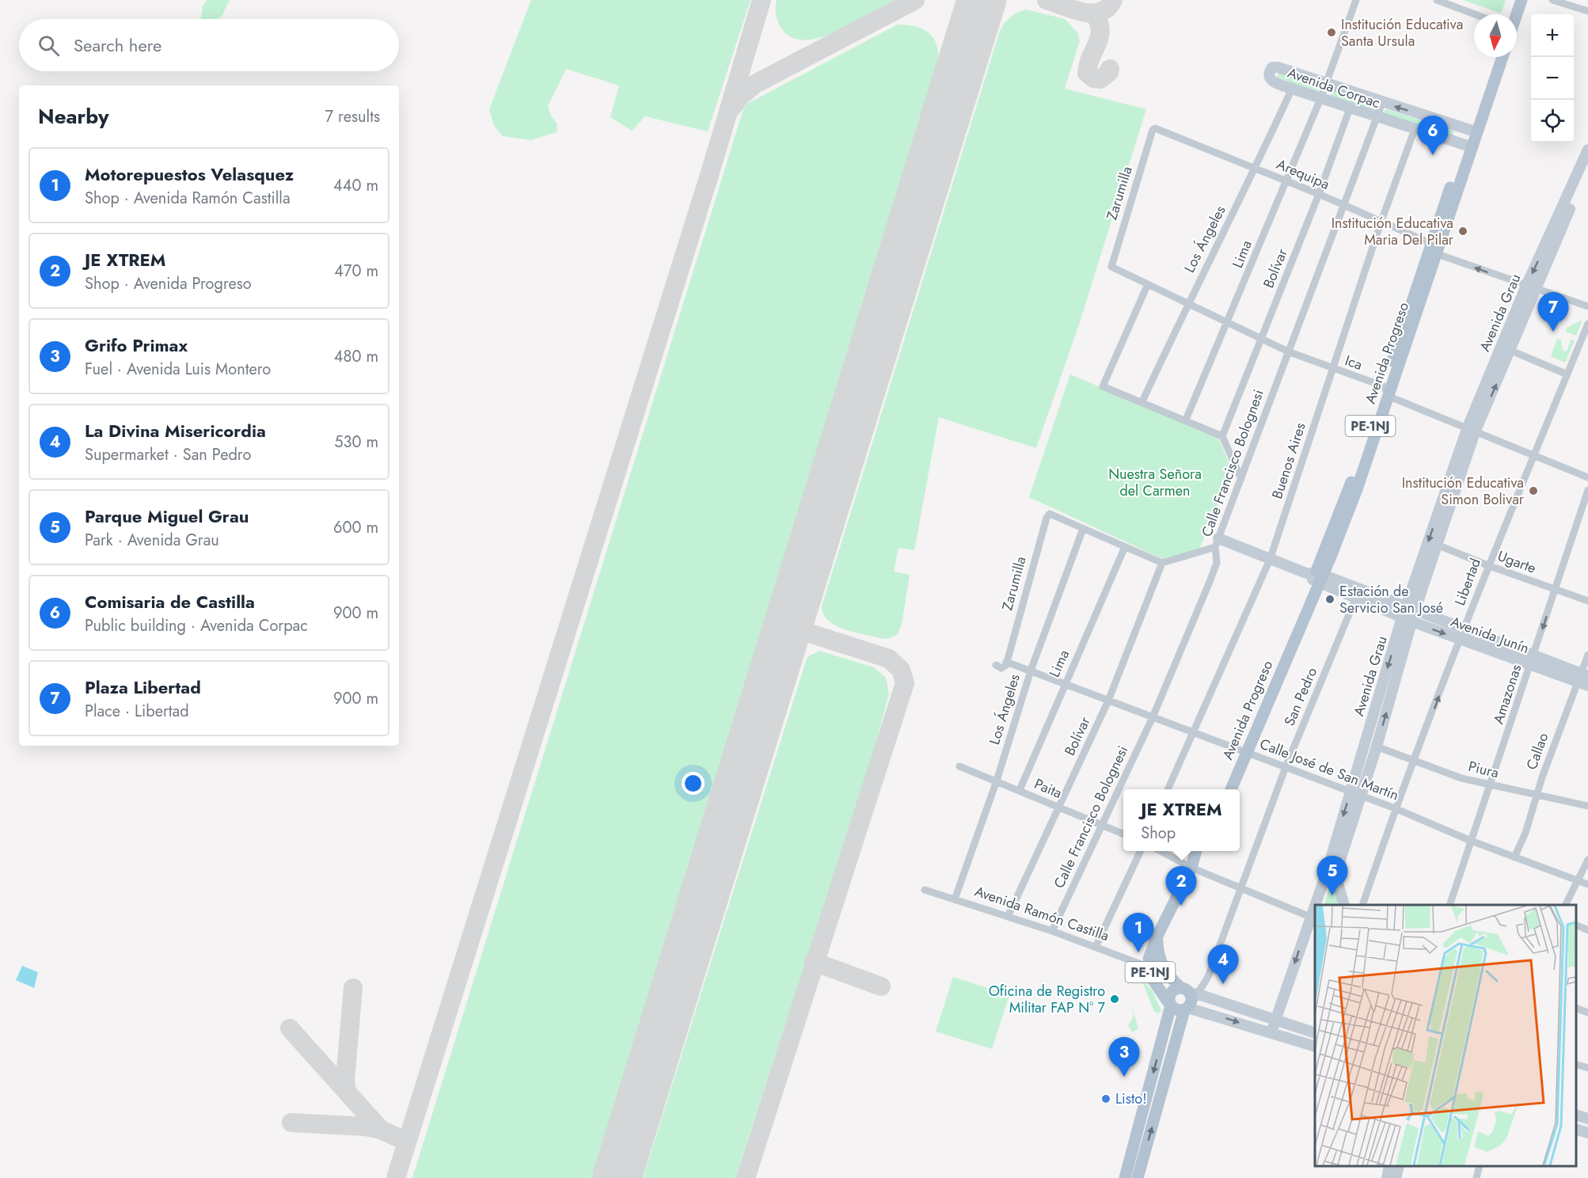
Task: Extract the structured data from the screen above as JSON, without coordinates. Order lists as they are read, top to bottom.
{
  "streets": {
    "main road": ["Avenida Progreso", "PE-1NJ"],
    "street": [
      "Avenida Corpac",
      "Arequipa",
      "Zarumilla",
      "Los Ángeles",
      "Lima",
      "Bolívar",
      "Avenida Grau",
      "Ica",
      "Buenos Aires",
      "Calle Francisco Bolognesi",
      "Ugarte",
      "Libertad",
      "Avenida Junín",
      "Amazonas",
      "San Pedro",
      "Callao",
      "Calle José de San Martín",
      "Piura",
      "Paita",
      "Avenida Ramón Castilla"
    ]
  },
  "crossings": [
    ["Avenida Corpac", "Los Ángeles"],
    ["Avenida Corpac", "Lima"],
    ["Avenida Corpac", "Bolívar"],
    ["Avenida Corpac", "Avenida Progreso"],
    ["Avenida Corpac", "Buenos Aires"],
    ["Avenida Corpac", "Calle Francisco Bolognesi"],
    ["Arequipa", "Zarumilla"],
    ["Arequipa", "Los Ángeles"],
    ["Arequipa", "Lima"],
    ["Arequipa", "Bolívar"],
    ["Arequipa", "Avenida Grau"],
    ["Arequipa", "Avenida Progreso"],
    ["Arequipa", "Buenos Aires"],
    ["Arequipa", "Calle Francisco Bolognesi"],
    ["Zarumilla", "Los Ángeles"],
    ["Zarumilla", "Ica"],
    ["Zarumilla", "Calle José de San Martín"],
    ["Los Ángeles", "Ica"],
    ["Los Ángeles", "Calle José de San Martín"],
    ["Los Ángeles", "Paita"],
    ["Los Ángeles", "Avenida Ramón Castilla"],
    ["Lima", "Ica"],
    ["Lima", "Calle José de San Martín"],
    ["Lima", "Paita"],
    ["Bolívar", "Ica"],
    ["Bolívar", "Calle José de San Martín"],
    ["Bolívar", "Paita"],
    ["Bolívar", "Avenida Ramón Castilla"],
    ["Avenida Grau", "Ica"],
    ["Avenida Grau", "Ugarte"],
    ["Avenida Grau", "Avenida Junín"],
    ["Avenida Grau", "Calle José de San Martín"],
    ["Avenida Grau", "Piura"],
    ["Avenida Progreso", "Ica"],
    ["Avenida Progreso", "Avenida Junín"],
    ["Avenida Progreso", "Calle José de San Martín"],
    ["Ica", "Buenos Aires"],
    ["Ica", "Calle Francisco Bolognesi"],
    ["Ica", "Libertad"],
    ["PE-1NJ", "San Pedro"],
    ["PE-1NJ", "Avenida Ramón Castilla"],
    ["Buenos Aires", "Avenida Junín"],
    ["Buenos Aires", "Calle José de San Martín"],
    ["Calle Francisco Bolognesi", "Avenida Junín"],
    ["Calle Francisco Bolognesi", "Calle José de San Martín"],
    ["Calle Francisco Bolognesi", "Paita"],
    ["Calle Francisco Bolognesi", "Avenida Ramón Castilla"],
    ["Ugarte", "Libertad"],
    ["Ugarte", "Amazonas"],
    ["Libertad", "Avenida Junín"],
    ["Libertad", "Calle José de San Martín"],
    ["Libertad", "Piura"],
    ["Avenida Junín", "Amazonas"],
    ["Avenida Junín", "San Pedro"],
    ["Avenida Junín", "Callao"],
    ["Amazonas", "Calle José de San Martín"],
    ["Amazonas", "Piura"],
    ["San Pedro", "Calle José de San Martín"],
    ["Callao", "Calle José de San Martín"],
    ["Callao", "Piura"]
  ],
  "parks": ["Nuestra Señora del Carmen"],
  "places": [
    "Institución Educativa Santa Ursula",
    "Institución Educativa Maria Del Pilar",
    "Institución Educativa Simon Bolivar",
    "Estación de Servicio San José",
    "Oficina de Registro Militar FAP N° 7",
    "Listo!"
  ],
  "north": "bottom",
  "page": {
    "map_buttons": ["+", "−"],
    "search": "Search here",
    "heading": ["Nearby", "7 results"],
    "pins": [
      "6",
      "7",
      "5",
      "2",
      "1",
      "4",
      "3"
    ],
    "list": [
      {
        "mark": "1",
        "name": "Motorepuestos Velasquez",
        "note": "Shop · Avenida Ramón Castilla",
        "value": "440 m"
      },
      {
        "mark": "2",
        "name": "JE XTREM",
        "note": "Shop · Avenida Progreso",
        "value": "470 m"
      },
      {
        "mark": "3",
        "name": "Grifo Primax",
        "note": "Fuel · Avenida Luis Montero",
        "value": "480 m"
      },
      {
        "mark": "4",
        "name": "La Divina Misericordia",
        "note": "Supermarket · San Pedro",
        "value": "530 m"
      },
      {
        "mark": "5",
        "name": "Parque Miguel Grau",
        "note": "Park · Avenida Grau",
        "value": "600 m"
      },
      {
        "mark": "6",
        "name": "Comisaria de Castilla",
        "note": "Public building · Avenida Corpac",
        "value": "900 m"
      },
      {
        "mark": "7",
        "name": "Plaza Libertad",
        "note": "Place · Libertad",
        "value": "900 m"
      }
    ],
    "popup": ["JE XTREM", "Shop"]
  }
}
